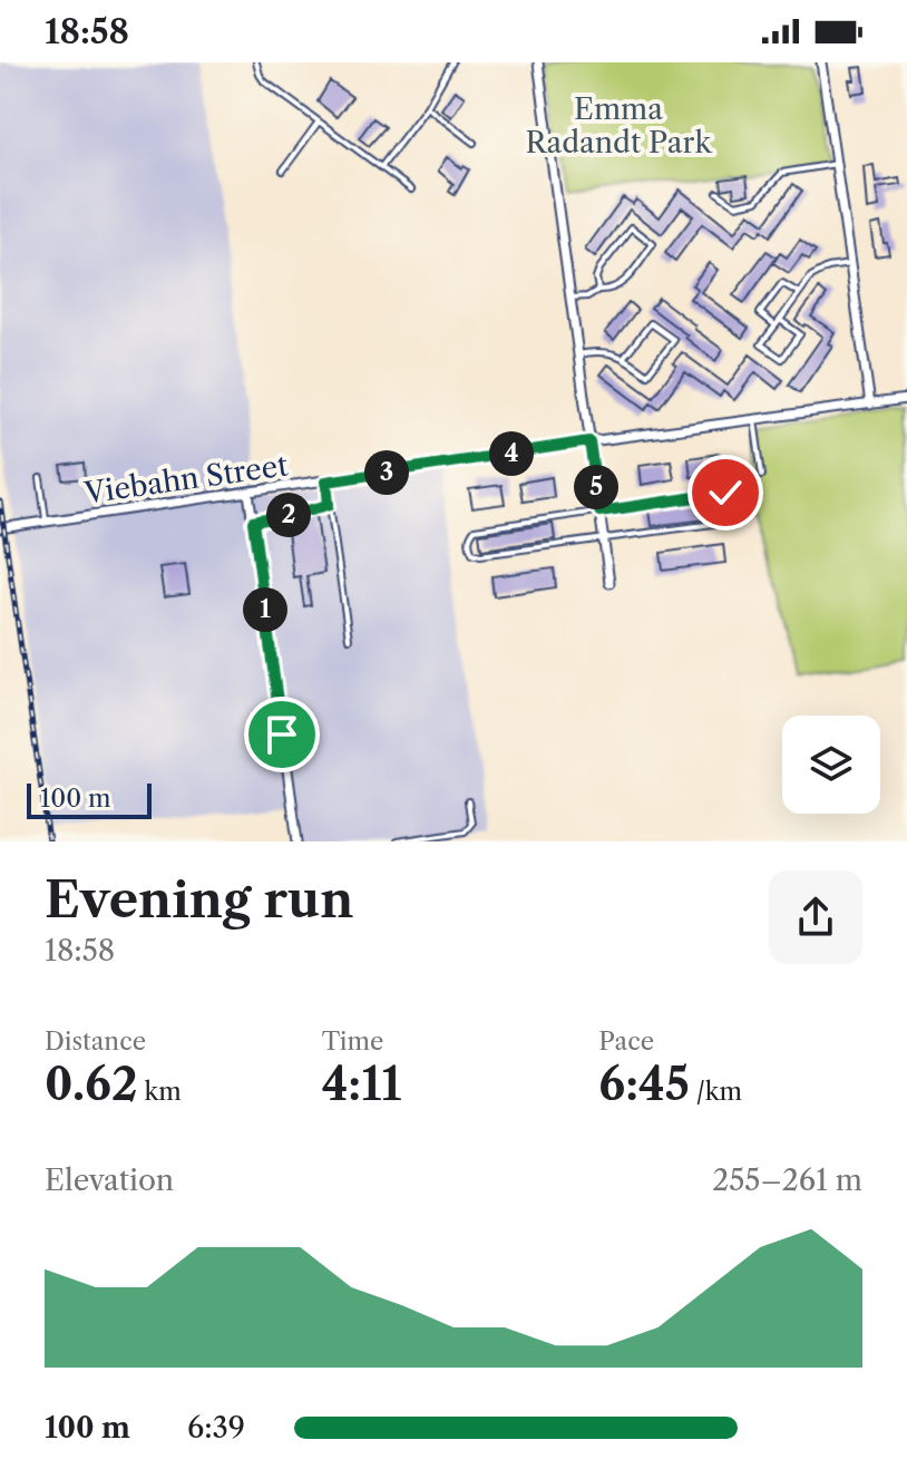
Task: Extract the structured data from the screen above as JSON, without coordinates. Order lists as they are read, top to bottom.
{
  "streets": {
    "street": ["Viebahn Street"]
  },
  "parks": ["Emma Radandt Park"],
  "scale_bar": "100 m",
  "page": {
    "status": "18:58",
    "pins": [
      "4",
      "3",
      "5",
      "2",
      "1"
    ],
    "scale": "100 m",
    "heading": ["Evening run", "18:58"],
    "stats": [
      ["Distance", "0.62 km"],
      ["Time", "4:11"],
      ["Pace", "6:45 /km"]
    ],
    "chart": ["Elevation", "255–261 m"],
    "list": [
      {
        "name": "100 m",
        "note": "6:39"
      }
    ]
  }
}
